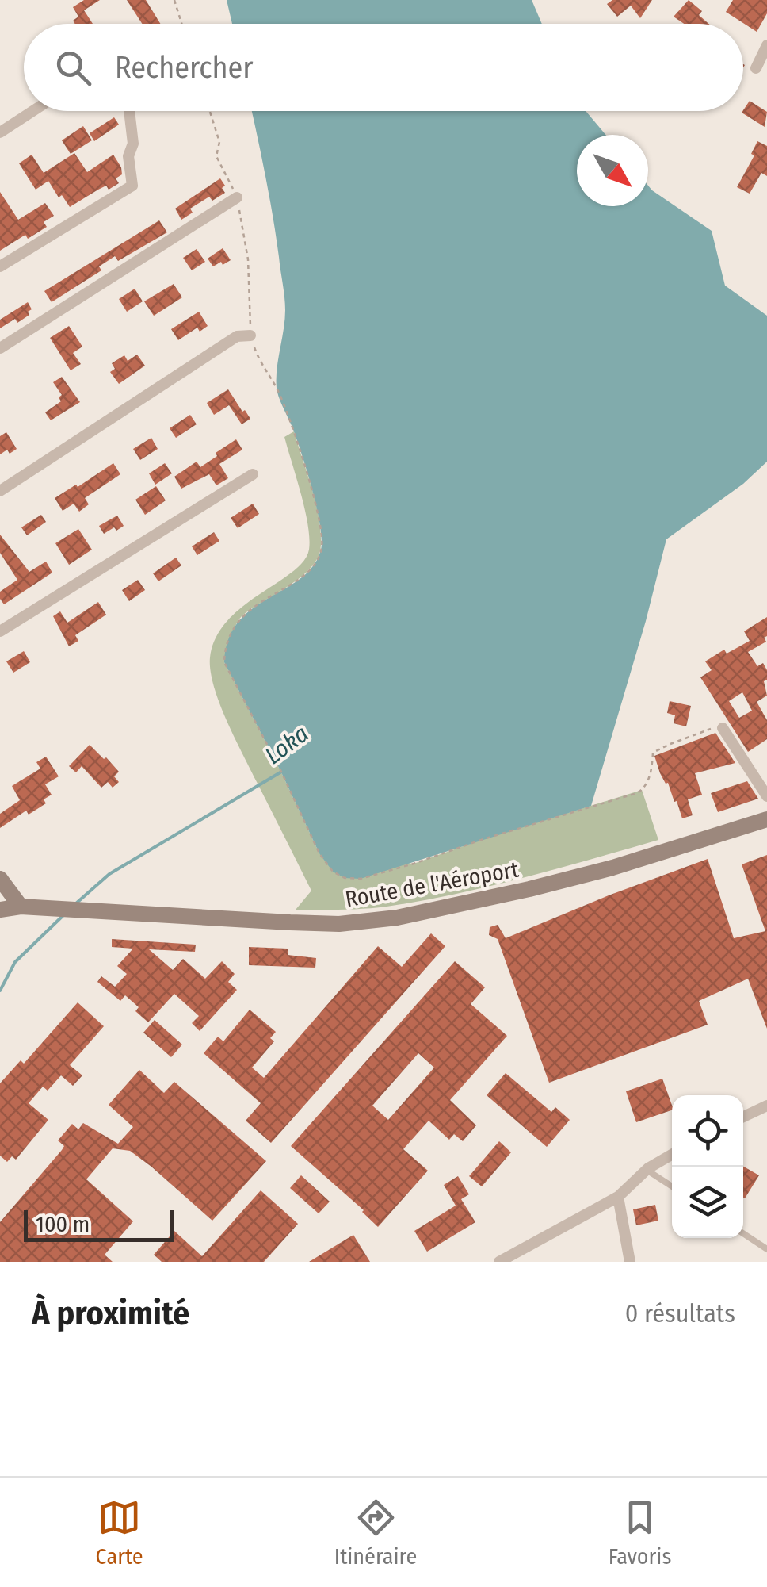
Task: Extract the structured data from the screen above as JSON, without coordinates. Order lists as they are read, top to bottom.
{
  "streets": {
    "main road": ["Route de l'Aéroport"]
  },
  "water": ["Loka"],
  "scale_bar": "100 m",
  "north": "bottom right",
  "page": {
    "search": "Rechercher",
    "scale": "100 m",
    "heading": ["À proximité", "0 résultats"],
    "nav": ["Carte", "Itinéraire", "Favoris"]
  }
}
